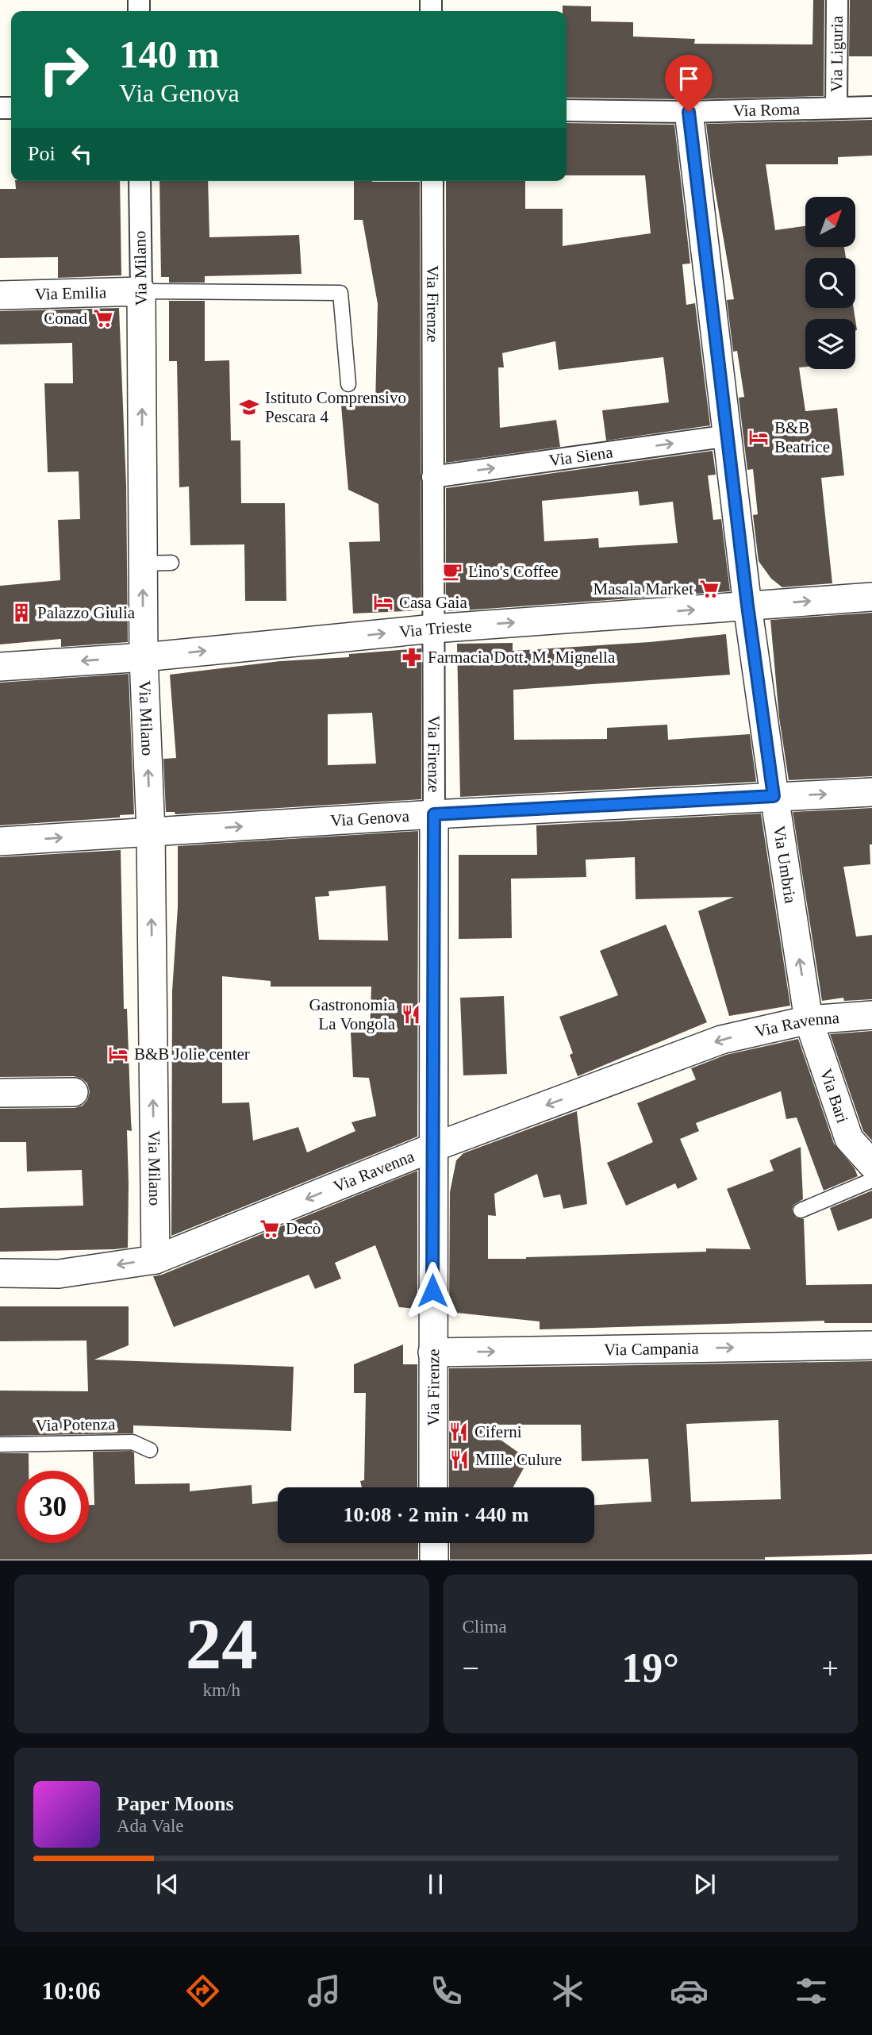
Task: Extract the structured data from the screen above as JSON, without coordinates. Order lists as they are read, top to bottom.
{
  "streets": {
    "street": [
      "Via Liguria",
      "Via Roma",
      "Via Milano",
      "Via Emilia",
      "Via Firenze",
      "Via Siena",
      "Via Trieste",
      "Via Genova",
      "Via Umbria",
      "Via Ravenna",
      "Via Bari",
      "Via Campania"
    ],
    "lane": ["Via Potenza"]
  },
  "crossings": [
    ["Via Liguria", "Via Roma"],
    ["Via Roma", "Via Umbria"],
    ["Via Milano", "Via Emilia"],
    ["Via Milano", "Via Trieste"],
    ["Via Milano", "Via Genova"],
    ["Via Milano", "Via Ravenna"],
    ["Via Firenze", "Via Siena"],
    ["Via Firenze", "Via Trieste"],
    ["Via Firenze", "Via Genova"],
    ["Via Firenze", "Via Ravenna"],
    ["Via Firenze", "Via Campania"],
    ["Via Siena", "Via Umbria"],
    ["Via Trieste", "Via Umbria"],
    ["Via Genova", "Via Umbria"],
    ["Via Umbria", "Via Ravenna"],
    ["Via Umbria", "Via Bari"],
    ["Via Ravenna", "Via Bari"]
  ],
  "one_way": [
    "Via Milano",
    "Via Siena",
    "Via Genova",
    "Via Ravenna",
    "Via Campania"
  ],
  "places": {
    "supermarket": ["Conad", "Masala Market", "Decò"],
    "school or university": ["Istituto Comprensivo Pescara 4"],
    "hotel": ["B&B Beatrice", "Casa Gaia", "B&B Jolie center"],
    "cafe": ["Lino's Coffee"],
    "building": ["Palazzo Giulia"],
    "pharmacy": ["Farmacia Dott. M. Mignella"],
    "restaurant": ["Gastronomia La Vongola", "Ciferni", "MIlle Culure"]
  },
  "north": "top right",
  "page": {
    "turn": ["140 m", "Via Genova"],
    "then": "Poi",
    "limit": "30",
    "trip": "10:08 · 2 min · 440 m",
    "tile": [
      ["24", "km/h"],
      "Clima"
    ],
    "heat": ["−", "19°", "+"],
    "song": ["Paper Moons", "Ada Vale"],
    "tabs": "10:06"
  }
}
